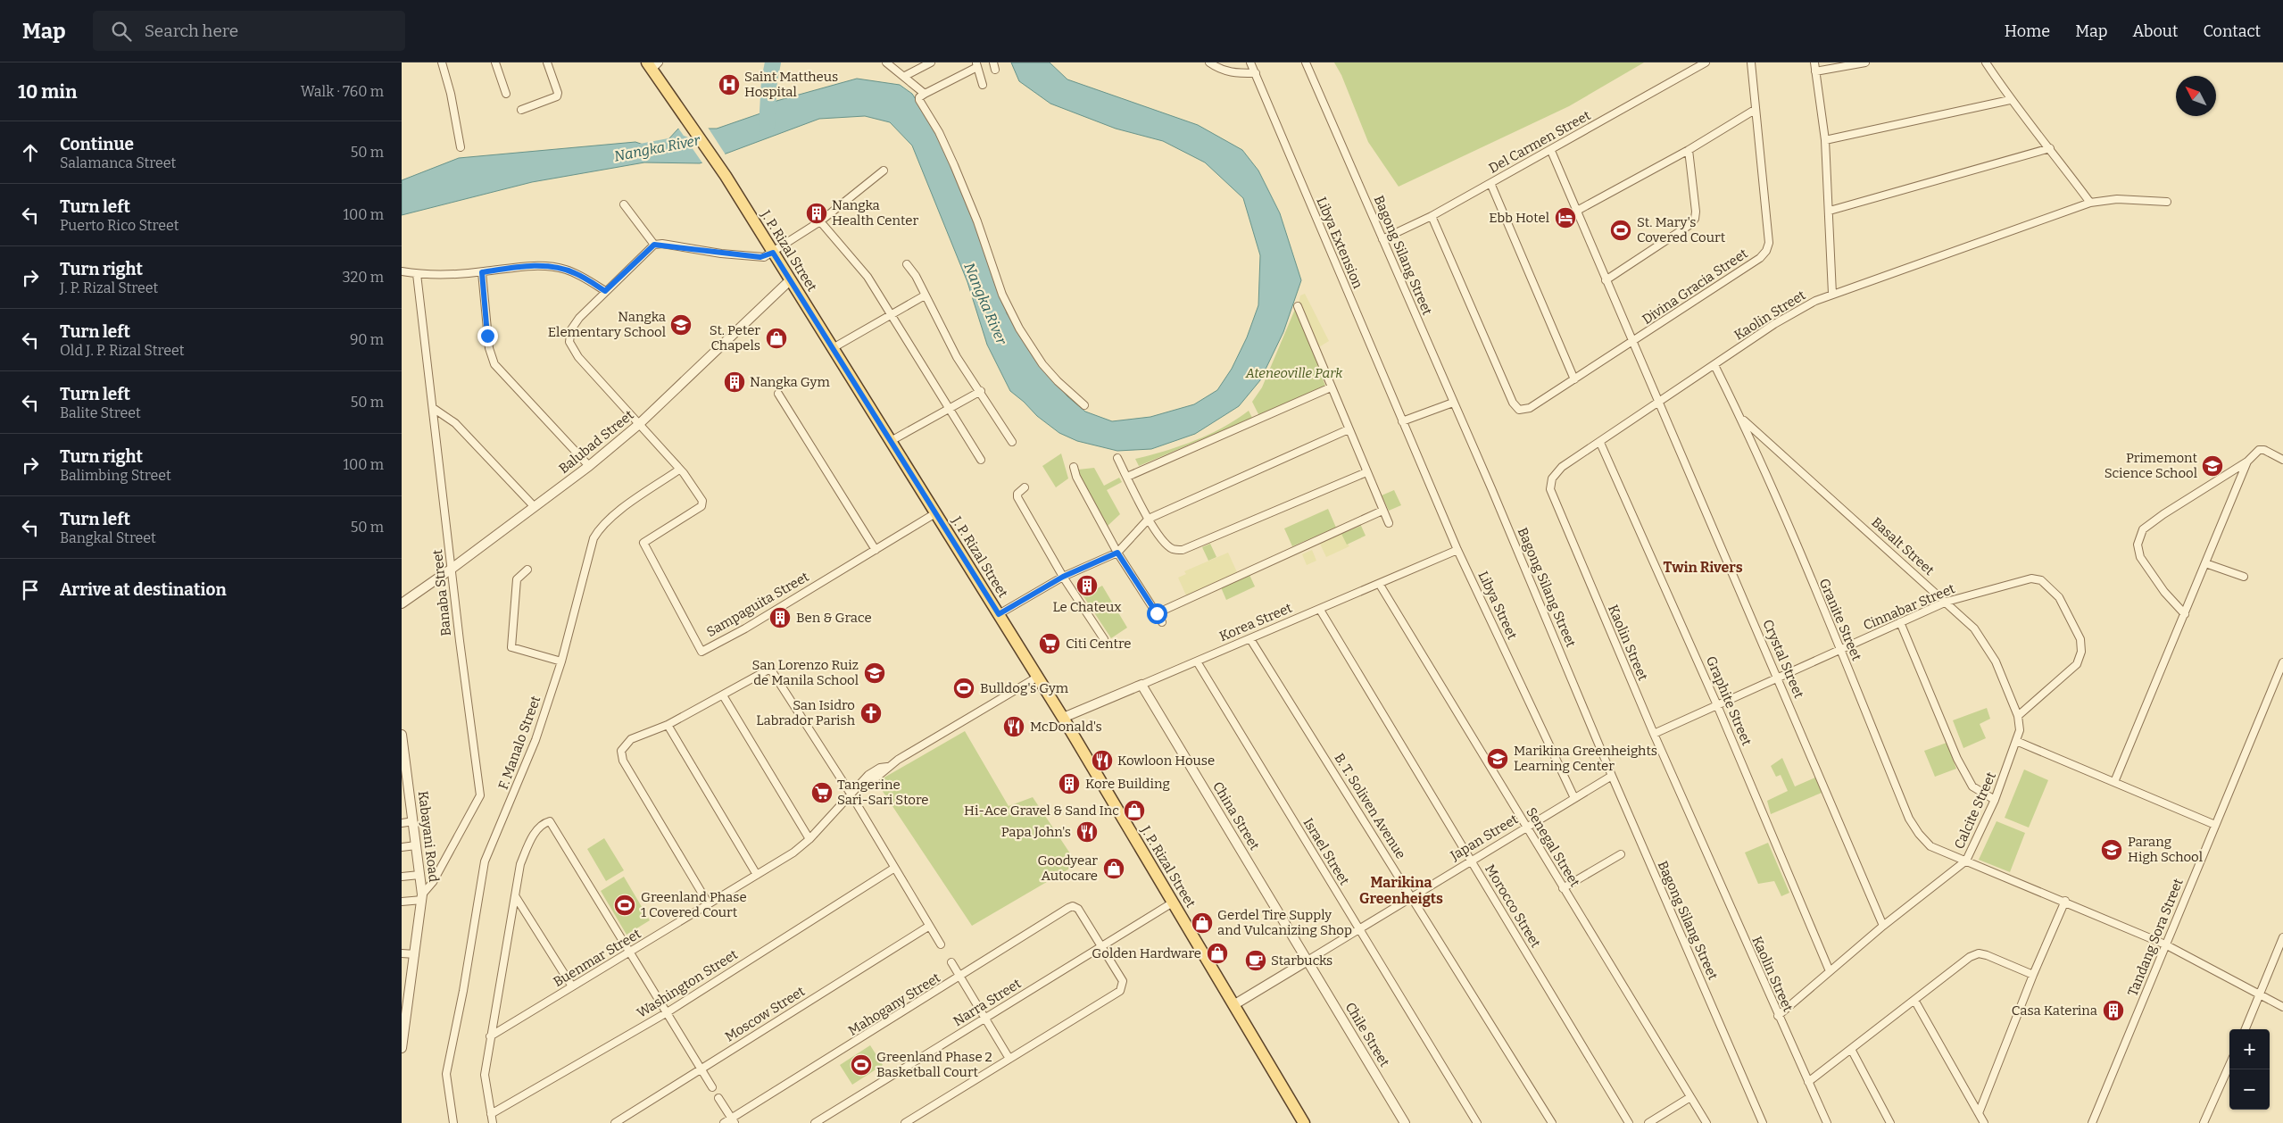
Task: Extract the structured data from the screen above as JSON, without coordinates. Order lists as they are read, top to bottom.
{
  "streets": {
    "main road": ["J. P. Rizal Street"],
    "street": [
      "Del Carmen Street",
      "Libya Extension",
      "Bagong Silang Street",
      "Divina Gracia Street",
      "Kaolin Street",
      "Balubad Street",
      "Basalt Street",
      "Banaba Street",
      "Sampaguita Street",
      "Libya Street",
      "Cinnabar Street",
      "Granite Street",
      "Korea Street",
      "Crystal Street",
      "Graphite Street",
      "F. Manalo Street",
      "B. T. Soliven Avenue",
      "Calcite Street",
      "China Street",
      "Kabayani Road",
      "Japan Street",
      "Senegal Street",
      "Israel Street",
      "Morocco Street",
      "Tandang Sora Street",
      "Buenmar Street",
      "Washington Street",
      "Narra Street",
      "Mahogany Street",
      "Moscow Street",
      "Chile Street"
    ]
  },
  "crossings": [
    ["Del Carmen Street", "Bagong Silang Street"],
    ["Del Carmen Street", "Divina Gracia Street"],
    ["Del Carmen Street", "Crystal Street"],
    ["Libya Extension", "Libya Street"],
    ["J. P. Rizal Street", "Balubad Street"],
    ["J. P. Rizal Street", "Korea Street"],
    ["J. P. Rizal Street", "Japan Street"],
    ["J. P. Rizal Street", "Buenmar Street"],
    ["J. P. Rizal Street", "Narra Street"],
    ["Bagong Silang Street", "Japan Street"],
    ["Divina Gracia Street", "Crystal Street"],
    ["Kaolin Street", "Cinnabar Street"],
    ["Kaolin Street", "Granite Street"],
    ["Kaolin Street", "Crystal Street"],
    ["Kaolin Street", "Graphite Street"],
    ["Kaolin Street", "Calcite Street"],
    ["Balubad Street", "Banaba Street"],
    ["Basalt Street", "Cinnabar Street"],
    ["Basalt Street", "Granite Street"],
    ["Basalt Street", "Calcite Street"],
    ["Banaba Street", "Kabayani Road"],
    ["Sampaguita Street", "F. Manalo Street"],
    ["Libya Street", "Korea Street"],
    ["Libya Street", "Japan Street"],
    ["Cinnabar Street", "Granite Street"],
    ["Cinnabar Street", "Crystal Street"],
    ["Cinnabar Street", "Graphite Street"],
    ["Cinnabar Street", "Calcite Street"],
    ["Granite Street", "Calcite Street"],
    ["Granite Street", "Tandang Sora Street"],
    ["Korea Street", "B. T. Soliven Avenue"],
    ["Korea Street", "China Street"],
    ["Korea Street", "Senegal Street"],
    ["Korea Street", "Israel Street"],
    ["Korea Street", "Morocco Street"],
    ["Crystal Street", "Calcite Street"],
    ["Graphite Street", "Calcite Street"],
    ["B. T. Soliven Avenue", "Japan Street"],
    ["China Street", "Japan Street"],
    ["China Street", "Chile Street"],
    ["Japan Street", "Senegal Street"],
    ["Japan Street", "Israel Street"],
    ["Japan Street", "Morocco Street"],
    ["Japan Street", "Chile Street"],
    ["Narra Street", "Mahogany Street"]
  ],
  "districts": ["Twin Rivers", "Marikina Greenheigts"],
  "water": ["Nangka River"],
  "parks": ["Ateneoville Park"],
  "places": {
    "hospital": ["Saint Mattheus Hospital"],
    "building": [
      "Nangka Health Center",
      "Nangka Gym",
      "Le Chateux",
      "Ben & Grace",
      "Kore Building",
      "Casa Katerina"
    ],
    "hotel": ["Ebb Hotel"],
    "sports": [
      "St. Mary's Covered Court",
      "Bulldog's Gym",
      "Greenland Phase 1 Covered Court",
      "Greenland Phase 2 Basketball Court"
    ],
    "school or university": [
      "Nangka Elementary School",
      "Primemont Science School",
      "San Lorenzo Ruiz de Manila School",
      "Marikina Greenheights Learning Center",
      "Parang High School"
    ],
    "shop": [
      "St. Peter Chapels",
      "Hi-Ace Gravel & Sand Inc",
      "Goodyear Autocare",
      "Gerdel Tire Supply and Vulcanizing Shop",
      "Golden Hardware"
    ],
    "supermarket": ["Citi Centre", "Tangerine Sari-Sari Store"],
    "church": ["San Isidro Labrador Parish"],
    "restaurant": ["McDonald's", "Kowloon House", "Papa John's"],
    "cafe": ["Starbucks"]
  },
  "north": "top left",
  "page": {
    "header": "Map",
    "search": "Search here",
    "nav": [
      "Home",
      "Map",
      "About",
      "Contact"
    ],
    "heading": ["10 min", "Walk · 760 m"],
    "list": [
      ["Continue", "Salamanca Street", "50 m"],
      ["Turn left", "Puerto Rico Street", "100 m"],
      ["Turn right", "J. P. Rizal Street", "320 m"],
      ["Turn left", "Old J. P. Rizal Street", "90 m"],
      ["Turn left", "Balite Street", "50 m"],
      ["Turn right", "Balimbing Street", "100 m"],
      ["Turn left", "Bangkal Street", "50 m"],
      "Arrive at destination"
    ],
    "map_buttons": ["+", "−"]
  }
}
